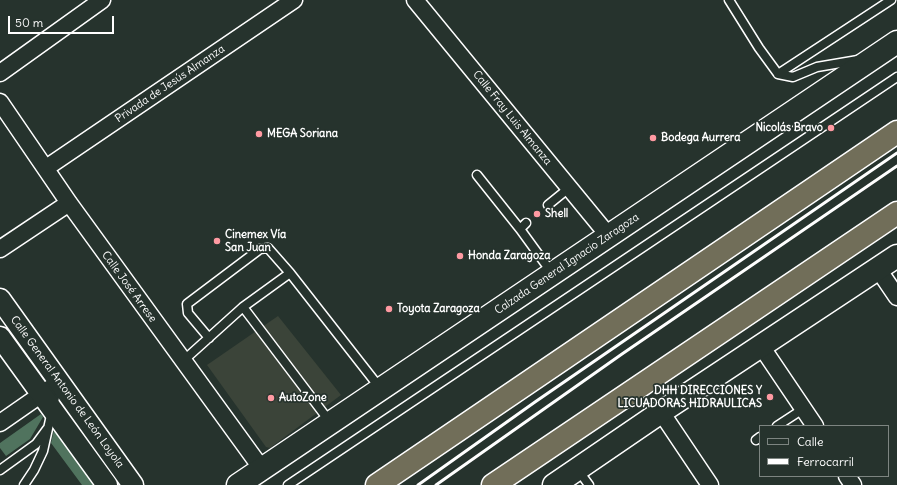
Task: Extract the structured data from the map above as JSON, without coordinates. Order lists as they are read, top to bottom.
{
  "streets": {
    "main road": ["Calzada General Ignacio Zaragoza"],
    "street": [
      "Privada de Jesús Almanza",
      "Calle Fray Luis Almanza",
      "Calle José Arrese",
      "Calle General Antonio de León Loyola"
    ]
  },
  "crossings": [
    ["Privada de Jesús Almanza", "Calle José Arrese"],
    ["Calle Fray Luis Almanza", "Calzada General Ignacio Zaragoza"],
    ["Calzada General Ignacio Zaragoza", "Calle José Arrese"]
  ],
  "places": [
    "Nicolás Bravo",
    "MEGA Soriana",
    "Bodega Aurrera",
    "Shell",
    "Cinemex Vía San Juan",
    "Honda Zaragoza",
    "Toyota Zaragoza",
    "DHH DIRECCIONES Y LICUADORAS HIDRAULICAS",
    "AutoZone"
  ],
  "legend": ["Calle", "Ferrocarril"],
  "scale_bar": "50 m"
}
